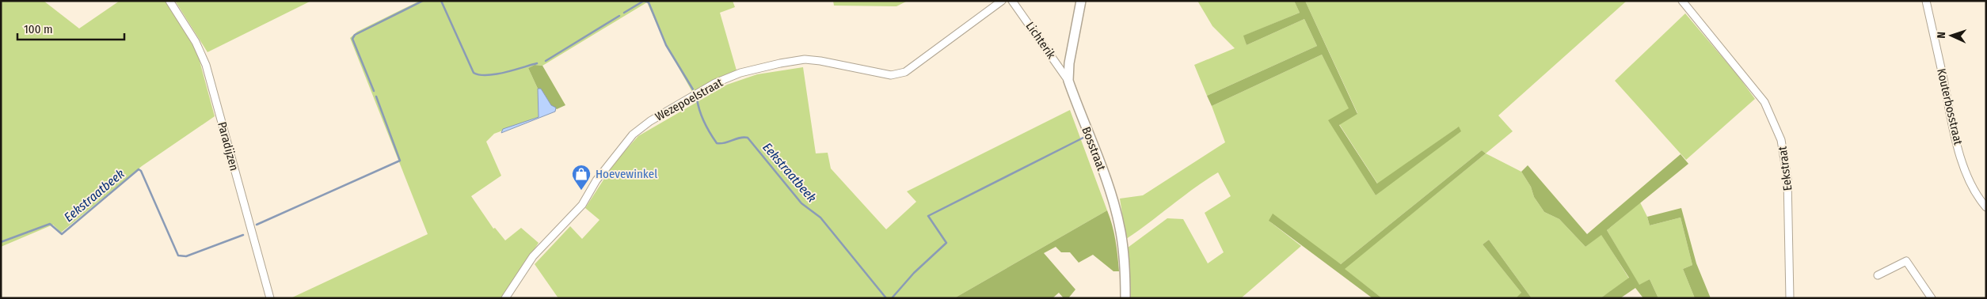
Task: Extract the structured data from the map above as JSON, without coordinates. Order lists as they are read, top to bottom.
{
  "streets": {
    "street": [
      "Lichterik",
      "Wezepoelstraat",
      "Kouterbosstraat",
      "Paradijzen",
      "Bosstraat",
      "Eekstraat"
    ]
  },
  "crossings": [
    ["Lichterik", "Bosstraat"]
  ],
  "water": ["Eekstraatbeek"],
  "places": {
    "shop": ["Hoevewinkel"]
  },
  "scale_bar": "100 m",
  "north": "left"
}
